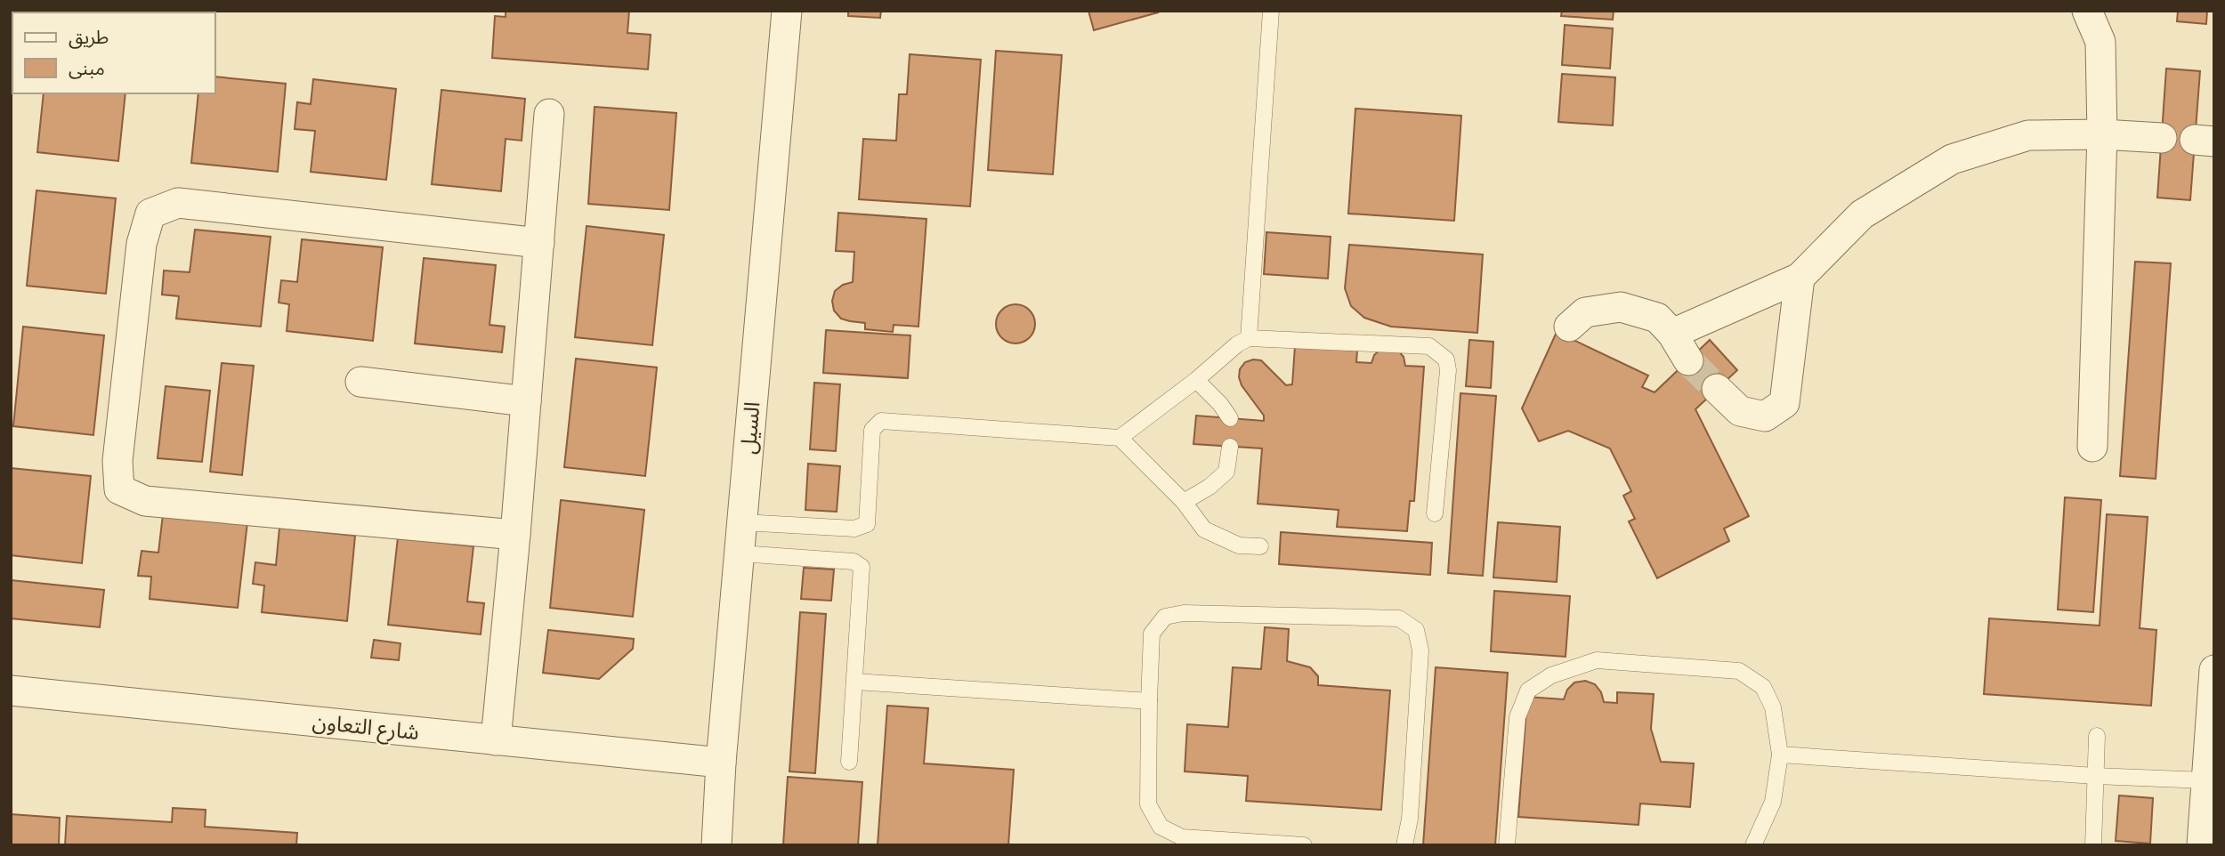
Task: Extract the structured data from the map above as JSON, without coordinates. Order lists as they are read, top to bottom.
{
  "streets": {
    "street": ["السيل", "شارع التعاون"]
  },
  "crossings": [
    ["السيل", "شارع التعاون"]
  ],
  "legend": ["طريق", "مبنى"]
}
